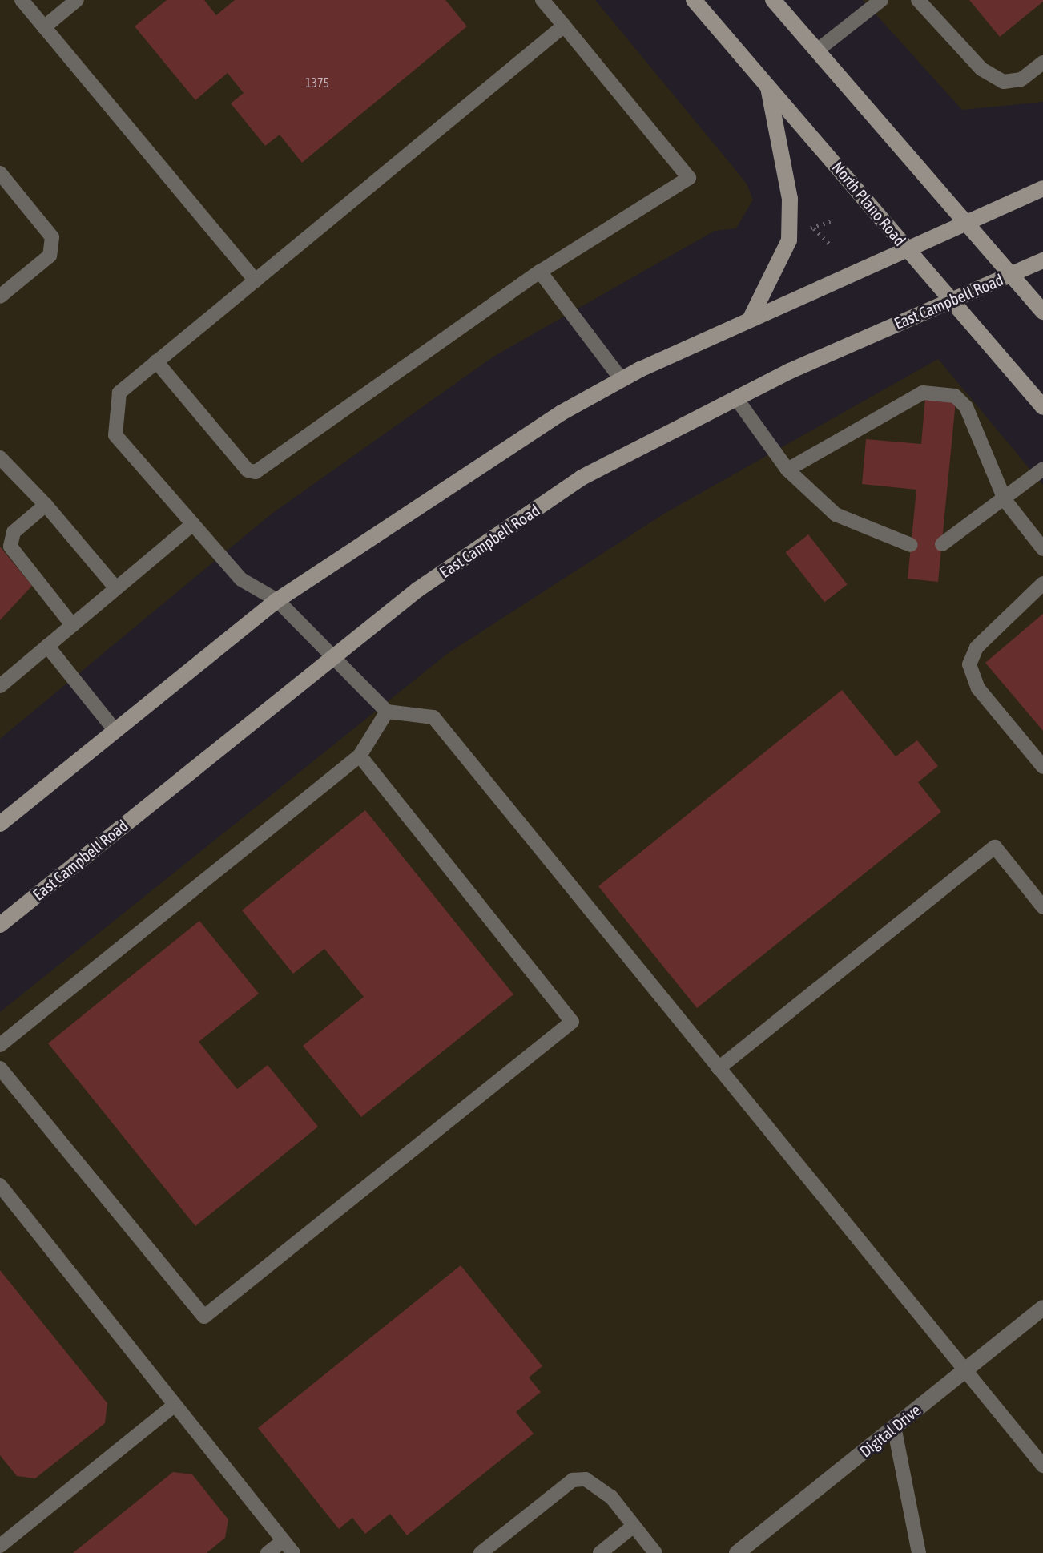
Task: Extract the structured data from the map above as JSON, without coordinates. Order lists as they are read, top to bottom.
{
  "streets": {
    "main road": ["North Plano Road", "East Campbell Road"],
    "street": ["Digital Drive"]
  },
  "crossings": [
    ["North Plano Road", "East Campbell Road"]
  ],
  "house_numbers": ["1375"]
}
